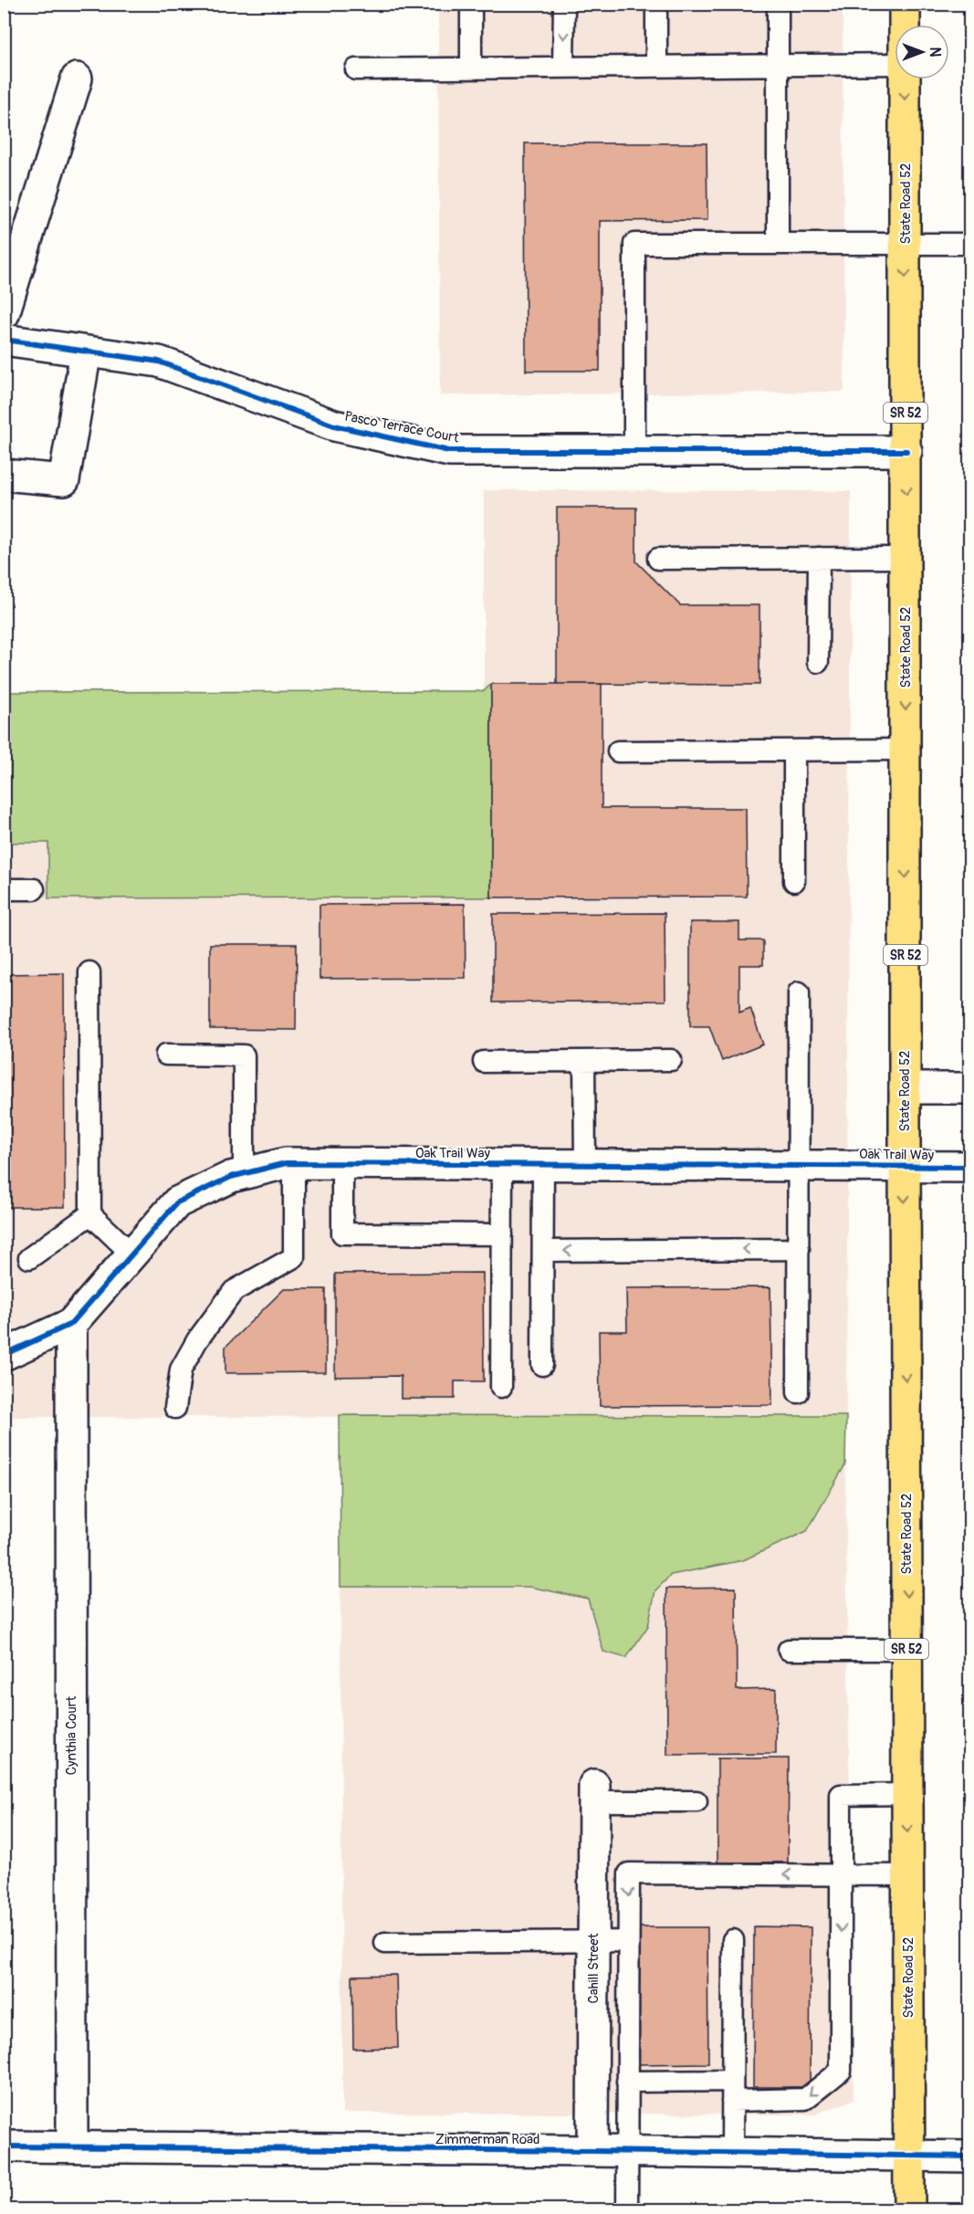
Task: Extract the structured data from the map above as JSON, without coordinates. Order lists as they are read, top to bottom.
{
  "streets": {
    "main road": ["State Road 52", "SR 52"],
    "street": [
      "Pasco Terrace Court",
      "Oak Trail Way",
      "Cynthia Court",
      "Cahill Street",
      "Zimmerman Road"
    ]
  },
  "crossings": [
    ["State Road 52", "Pasco Terrace Court"],
    ["State Road 52", "Oak Trail Way"],
    ["State Road 52", "Zimmerman Road"],
    ["Oak Trail Way", "Cynthia Court"],
    ["Cynthia Court", "Zimmerman Road"],
    ["Cahill Street", "Zimmerman Road"]
  ],
  "one_way": ["State Road 52"],
  "north": "right"
}
